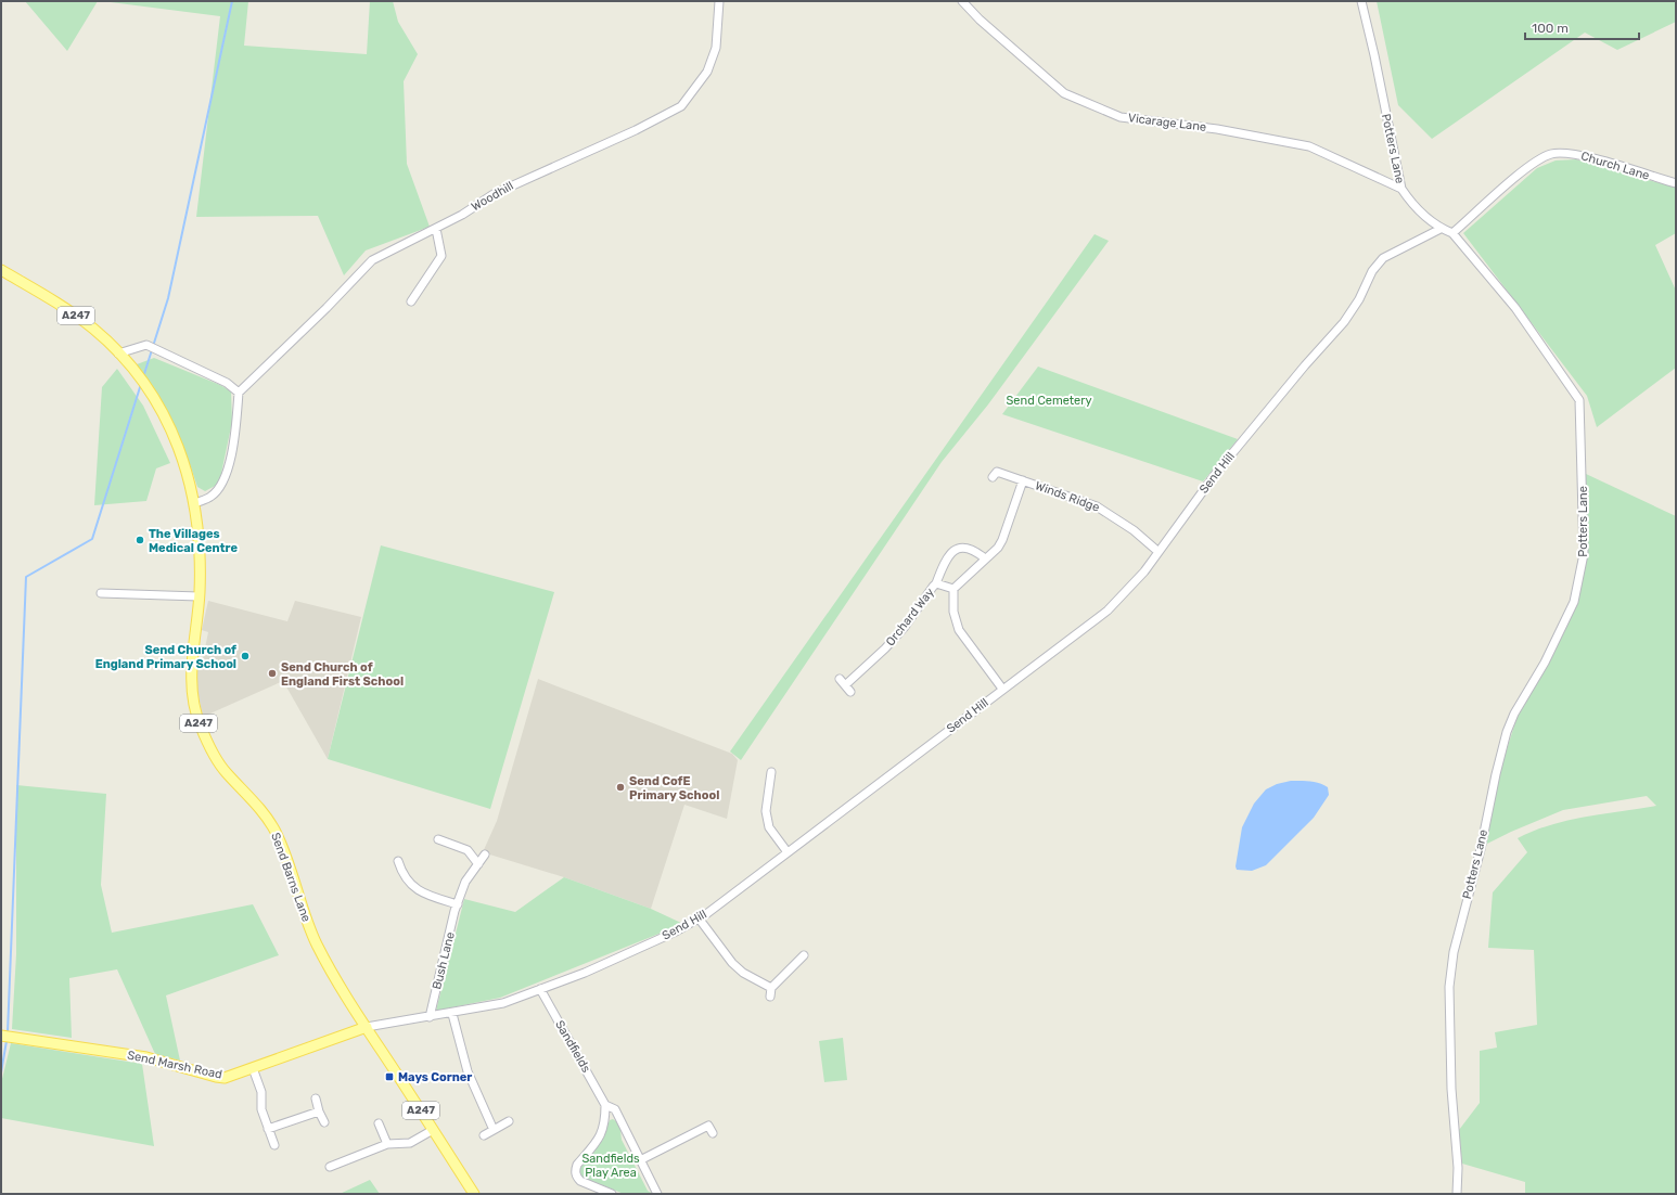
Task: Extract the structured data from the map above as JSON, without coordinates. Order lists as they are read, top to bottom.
{
  "streets": {
    "main road": ["A247", "Send Barns Lane", "Send Marsh Road"],
    "street": [
      "Vicarage Lane",
      "Potters Lane",
      "Church Lane",
      "Woodhill",
      "Send Hill",
      "Winds Ridge",
      "Orchard Way",
      "Bush Lane",
      "Sandfields"
    ]
  },
  "crossings": [
    ["Vicarage Lane", "Potters Lane"],
    ["Potters Lane", "Church Lane"],
    ["Potters Lane", "Send Hill"],
    ["A247", "Send Hill"],
    ["A247", "Send Barns Lane"],
    ["A247", "Send Marsh Road"],
    ["Send Hill", "Winds Ridge"],
    ["Send Hill", "Orchard Way"],
    ["Send Hill", "Send Barns Lane"],
    ["Send Hill", "Bush Lane"],
    ["Send Hill", "Sandfields"],
    ["Send Hill", "Send Marsh Road"],
    ["Winds Ridge", "Orchard Way"],
    ["Send Barns Lane", "Send Marsh Road"]
  ],
  "parks": ["Send Cemetery", "Sandfields Play Area"],
  "places": {
    "other": [
      "The Villages Medical Centre",
      "Send Church of England Primary School",
      "Send Church of England First School",
      "Send CofE Primary School"
    ],
    "transit": ["Mays Corner"]
  },
  "scale_bar": "100 m"
}
